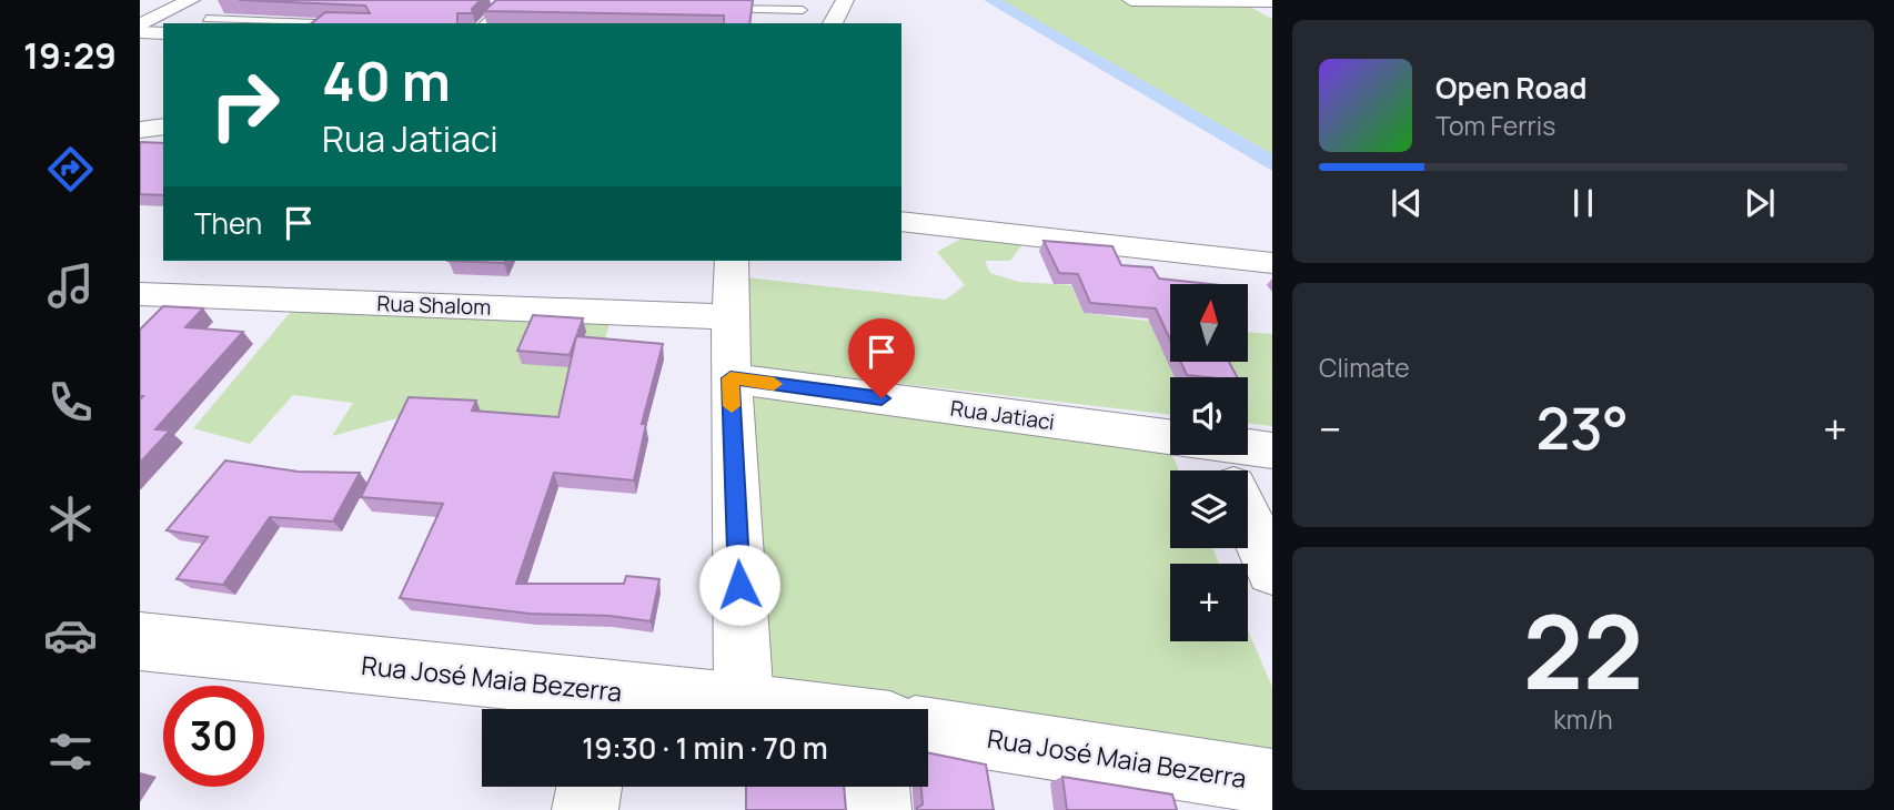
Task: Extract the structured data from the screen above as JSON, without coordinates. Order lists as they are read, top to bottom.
{
  "streets": {
    "street": ["Rua Shalom", "Rua Jatiaci", "Rua José Maia Bezerra"]
  },
  "north": "top",
  "page": {
    "tabs": "19:29",
    "turn": ["40 m", "Rua Jatiaci"],
    "song": ["Open Road", "Tom Ferris"],
    "then": "Then",
    "tile": [
      "Climate",
      ["22", "km/h"]
    ],
    "map_buttons": "+",
    "heat": ["−", "23°", "+"],
    "limit": "30",
    "trip": "19:30 · 1 min · 70 m"
  }
}
